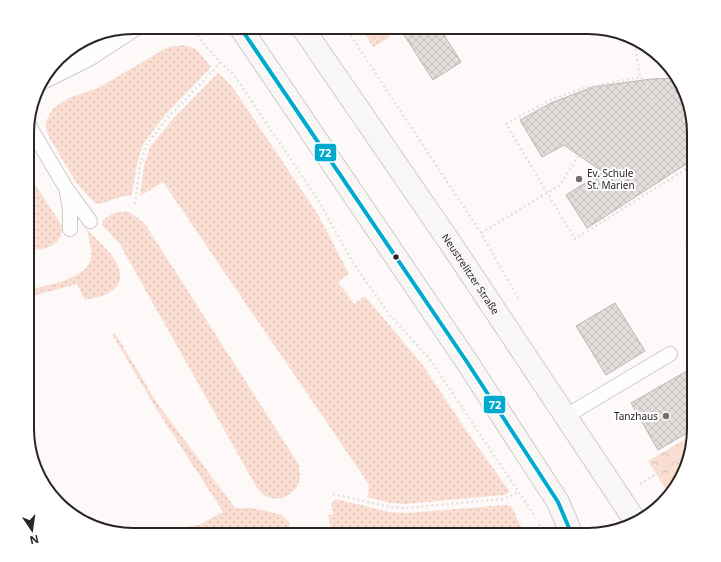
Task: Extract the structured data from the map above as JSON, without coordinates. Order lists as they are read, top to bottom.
{
  "streets": {
    "main road": ["Neustrelitzer Straße"]
  },
  "places": ["Ev. Schule St. Marien", "Tanzhaus"],
  "lines": ["transit line 72"],
  "north": "bottom"
}
